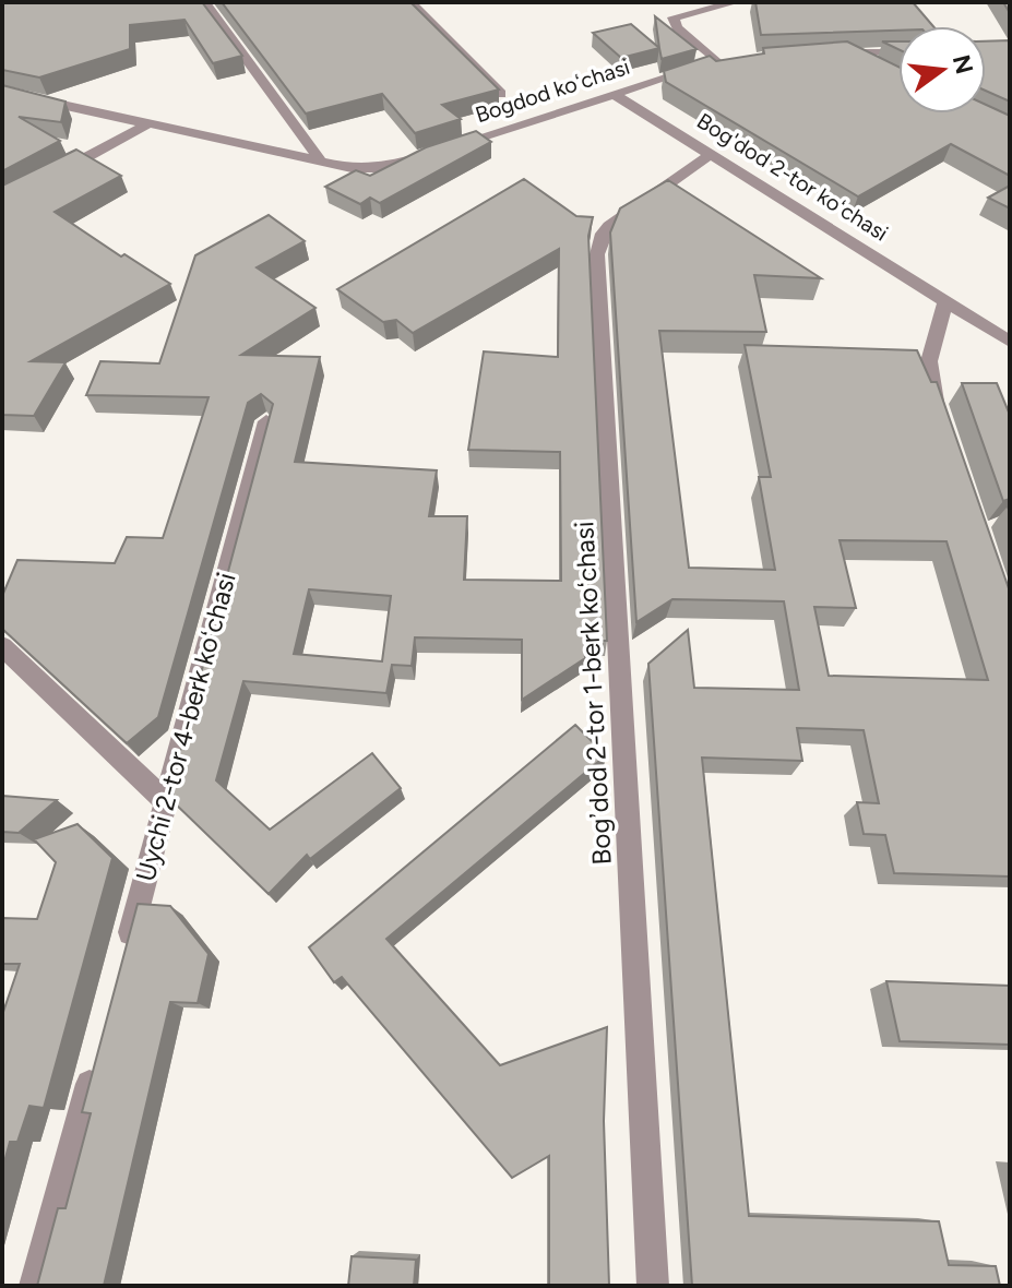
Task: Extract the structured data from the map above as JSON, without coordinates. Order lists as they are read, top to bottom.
{
  "streets": {
    "street": [
      "Bogdod koʻchasi",
      "Bog'dod 2-tor koʻchasi",
      "Bogʼdod 2-tor 1-berk koʻchasi",
      "Uychi 2-tor 4-berk koʻchasi"
    ]
  },
  "crossings": [
    ["Bogdod koʻchasi", "Bog'dod 2-tor koʻchasi"],
    ["Bog'dod 2-tor koʻchasi", "Bogʼdod 2-tor 1-berk koʻchasi"]
  ],
  "north": "right"
}
